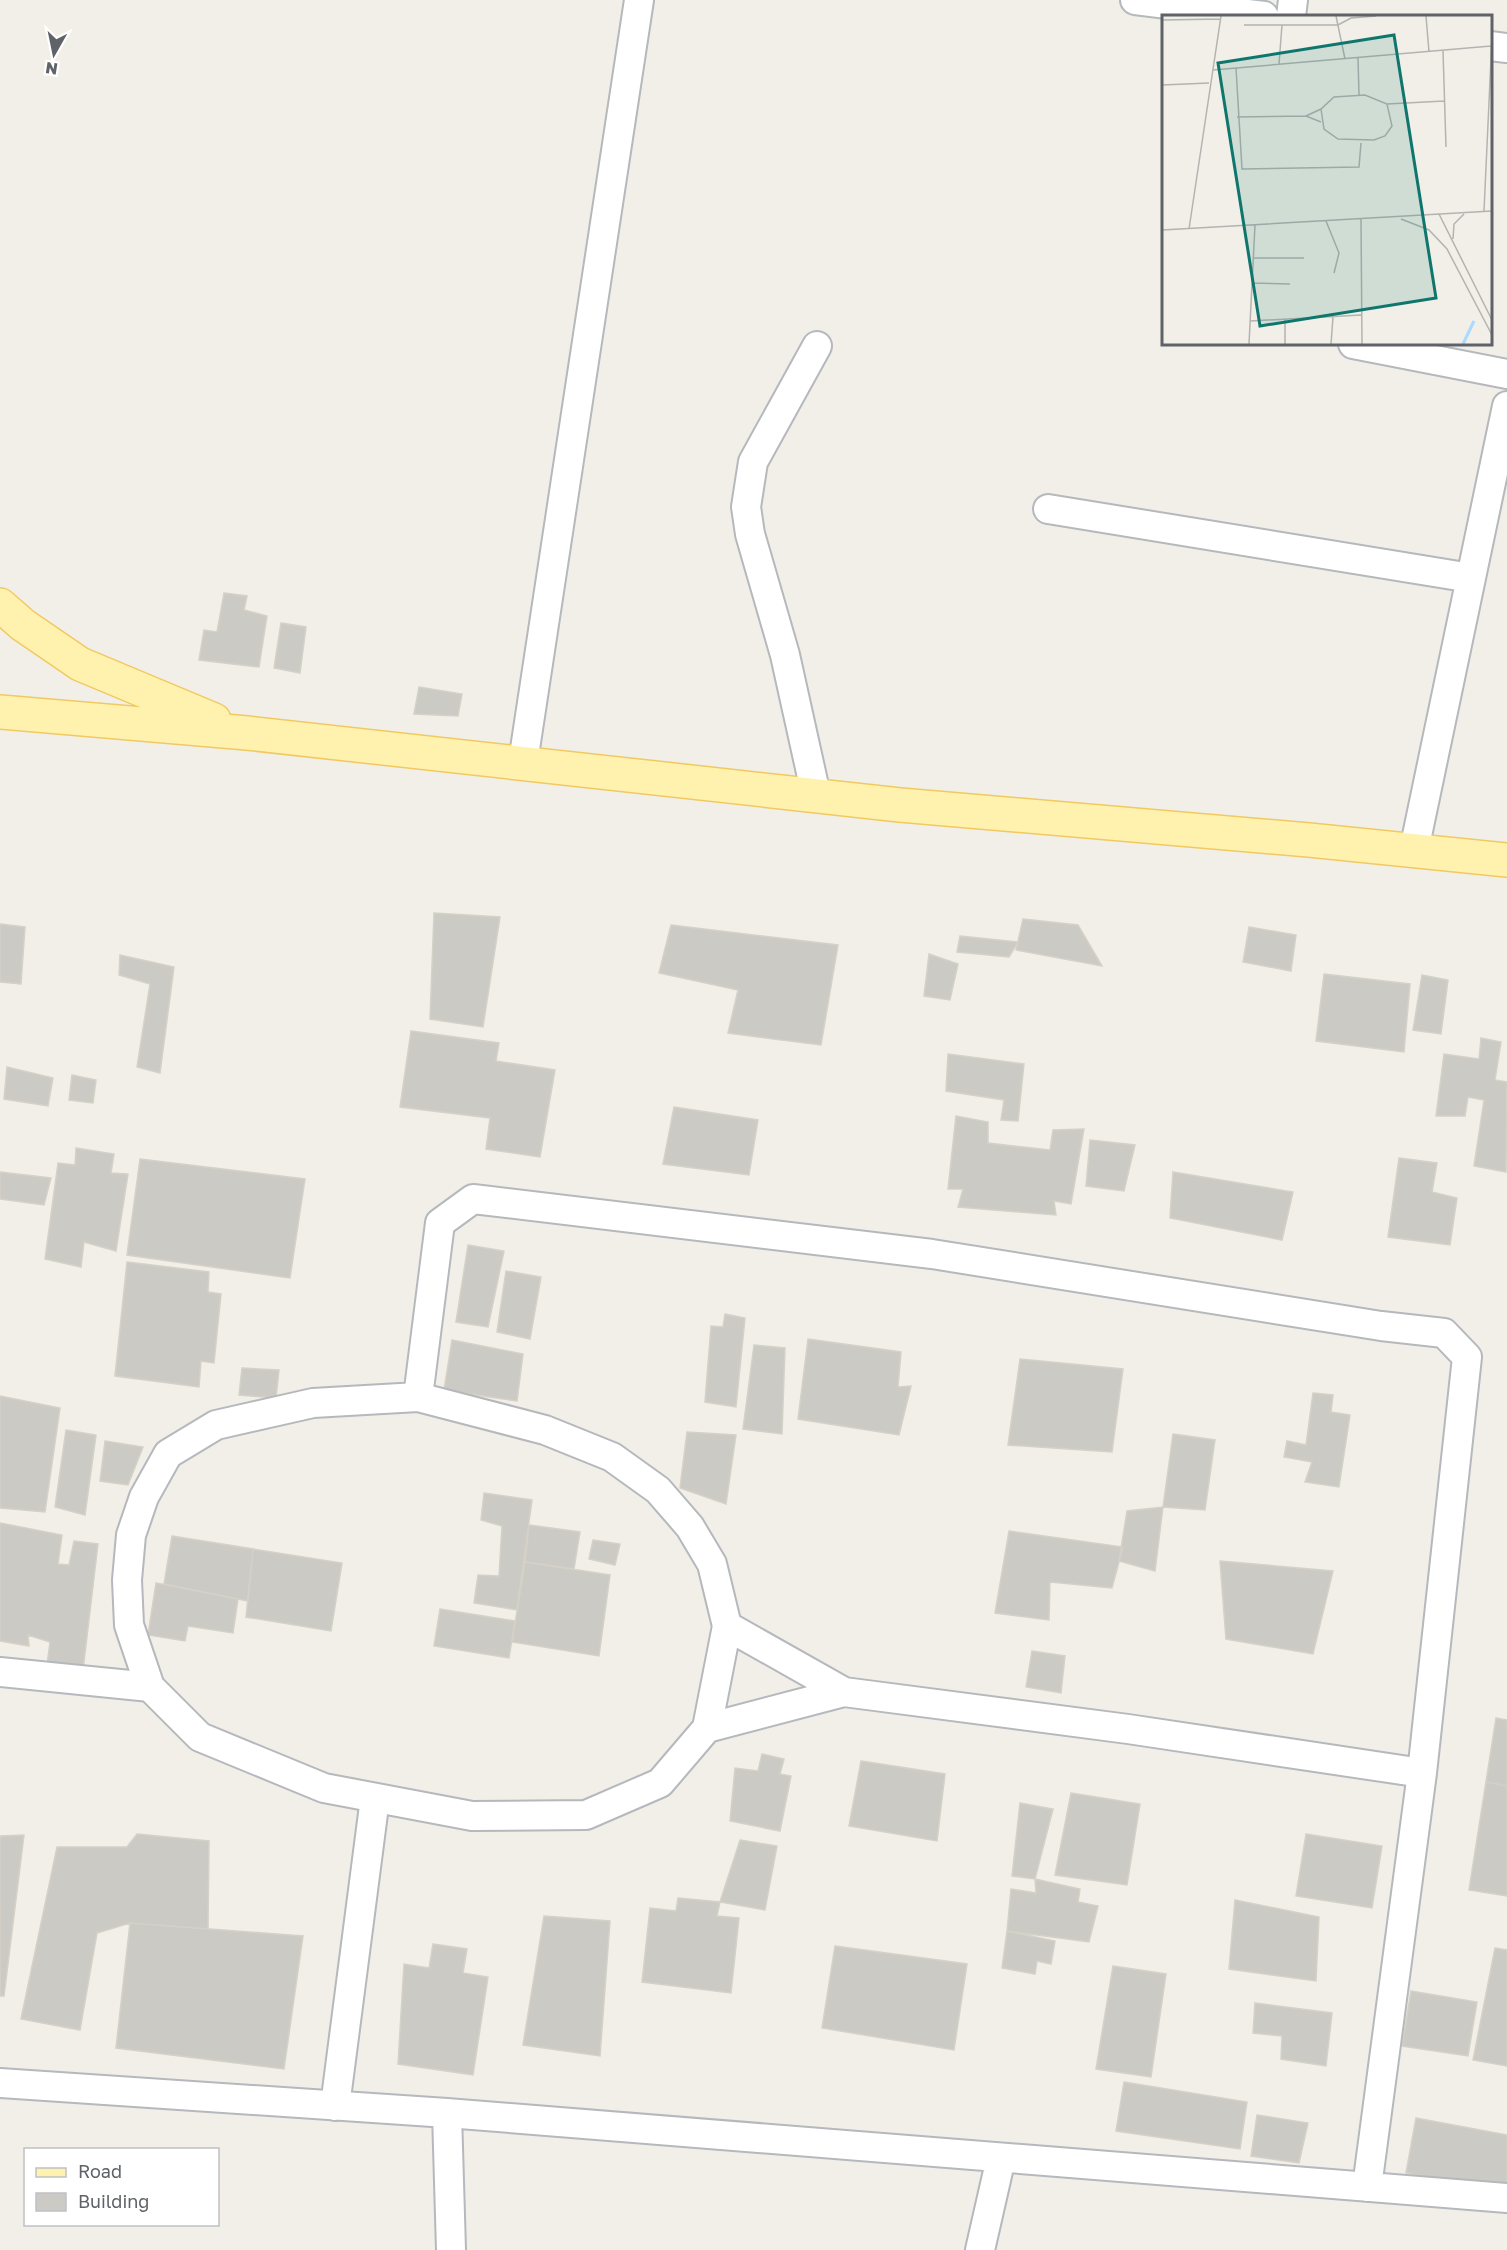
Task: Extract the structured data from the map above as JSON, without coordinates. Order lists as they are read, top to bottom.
{
  "legend": ["Road", "Building"],
  "north": "bottom"
}
